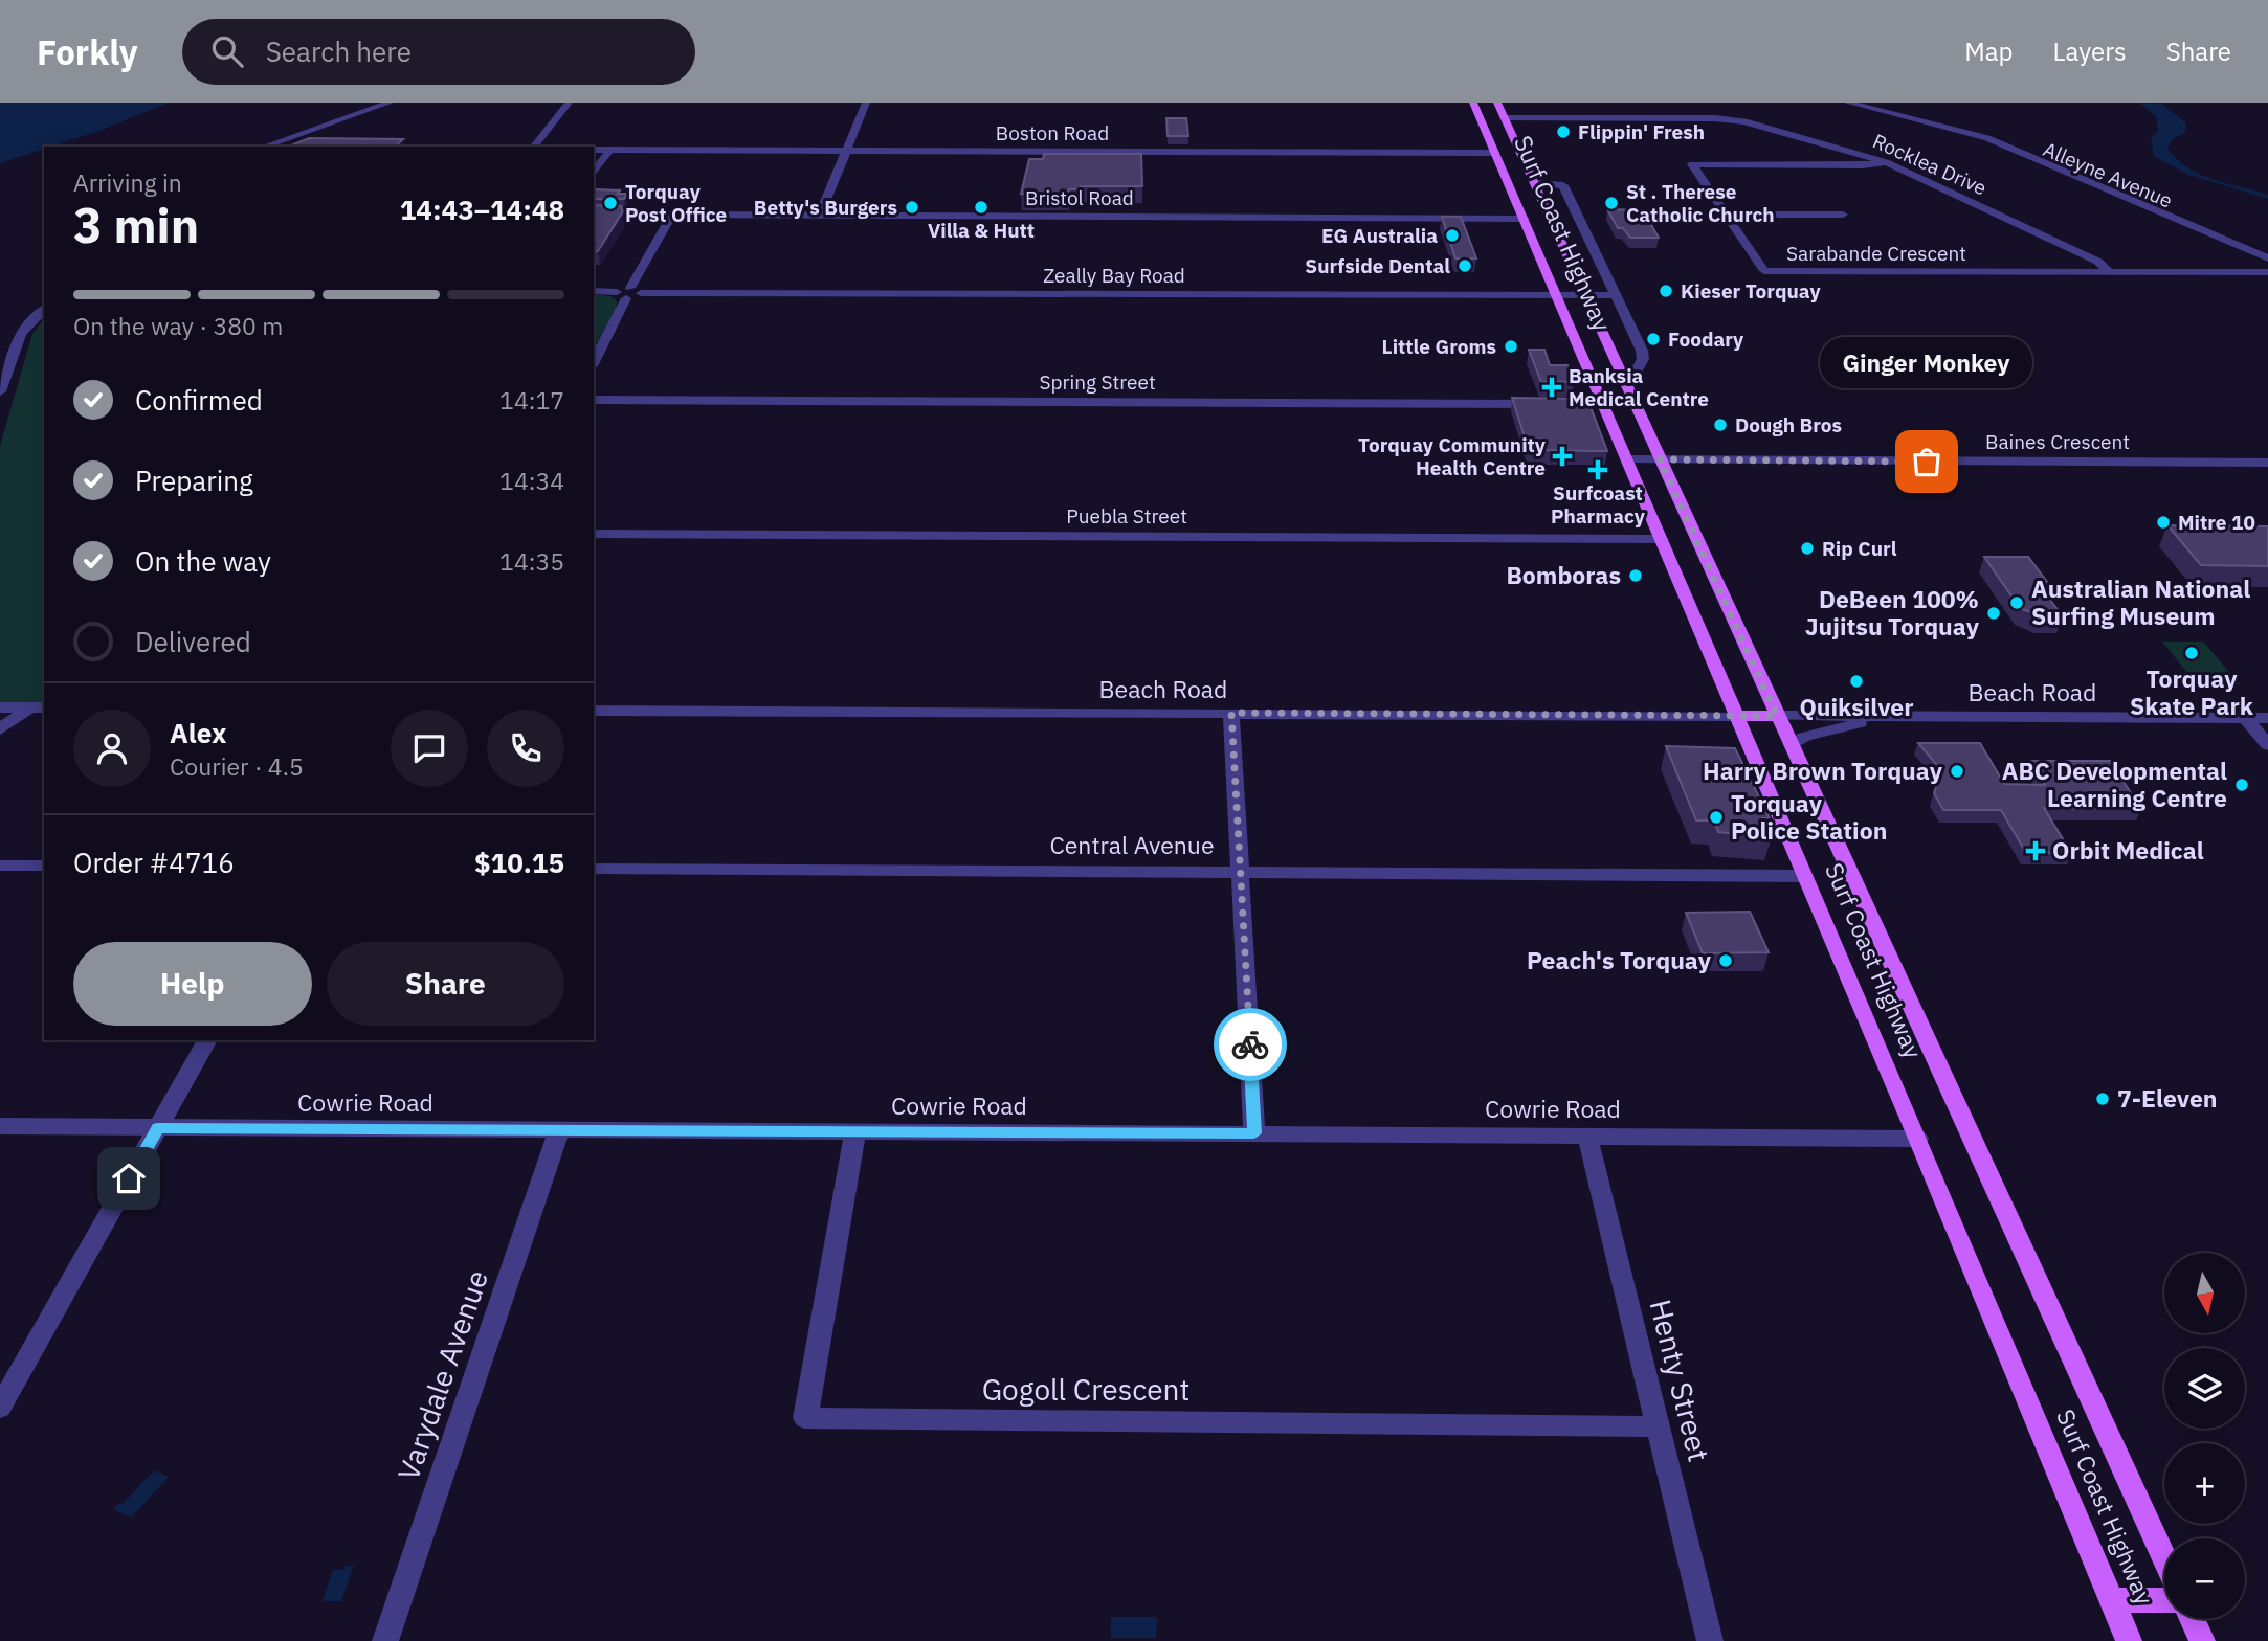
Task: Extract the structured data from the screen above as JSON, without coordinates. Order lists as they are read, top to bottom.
{
  "streets": {
    "main road": ["Surf Coast Highway"],
    "street": [
      "Boston Road",
      "Rocklea Drive",
      "Alleyne Avenue",
      "Bristol Road",
      "Sarabande Crescent",
      "Zeally Bay Road",
      "Spring Street",
      "Baines Crescent",
      "Puebla Street",
      "Beach Road",
      "Central Avenue",
      "Cowrie Road",
      "Varydale Avenue",
      "Henty Street",
      "Gogoll Crescent"
    ]
  },
  "crossings": [
    ["Boston Road", "Surf Coast Highway"],
    ["Rocklea Drive", "Surf Coast Highway"],
    ["Rocklea Drive", "Sarabande Crescent"],
    ["Alleyne Avenue", "Sarabande Crescent"],
    ["Bristol Road", "Surf Coast Highway"],
    ["Surf Coast Highway", "Zeally Bay Road"],
    ["Surf Coast Highway", "Baines Crescent"],
    ["Surf Coast Highway", "Puebla Street"],
    ["Surf Coast Highway", "Beach Road"],
    ["Surf Coast Highway", "Central Avenue"],
    ["Surf Coast Highway", "Cowrie Road"],
    ["Cowrie Road", "Varydale Avenue"],
    ["Cowrie Road", "Henty Street"],
    ["Cowrie Road", "Gogoll Crescent"],
    ["Henty Street", "Gogoll Crescent"]
  ],
  "places": {
    "other": [
      "Flippin' Fresh",
      "Torquay Post Office",
      "St . Therese Catholic Church",
      "Betty's Burgers",
      "Villa & Hutt",
      "EG Australia",
      "Surfside Dental",
      "Kieser Torquay",
      "Foodary",
      "Little Groms",
      "Dough Bros",
      "Ginger Monkey",
      "Mitre 10",
      "Rip Curl",
      "Bomboras",
      "Australian National Surfing Museum",
      "DeBeen 100% Jujitsu Torquay",
      "Torquay Skate Park",
      "Quiksilver",
      "Harry Brown Torquay",
      "ABC Developmental Learning Centre",
      "Torquay Police Station",
      "Peach's Torquay",
      "7-Eleven"
    ],
    "health": [
      "Banksia Medical Centre",
      "Torquay Community Health Centre",
      "Surfcoast Pharmacy",
      "Orbit Medical"
    ]
  },
  "north": "bottom",
  "page": {
    "header": "Forkly",
    "search": "Search here",
    "nav": ["Map", "Layers", "Share"],
    "heading": ["3 min", "Arriving in", "14:43–14:48"],
    "panel": [
      "Alex",
      "Courier · 4.5",
      "Order #4716",
      "$10.15"
    ],
    "bar": "On the way · 380 m",
    "bubble": "Ginger Monkey",
    "list": [
      ["Confirmed", "14:17"],
      ["Preparing", "14:34"],
      ["On the way", "14:35"],
      "Delivered"
    ],
    "buttons": ["Help", "Share"],
    "map_buttons": ["+", "−"]
  }
}
